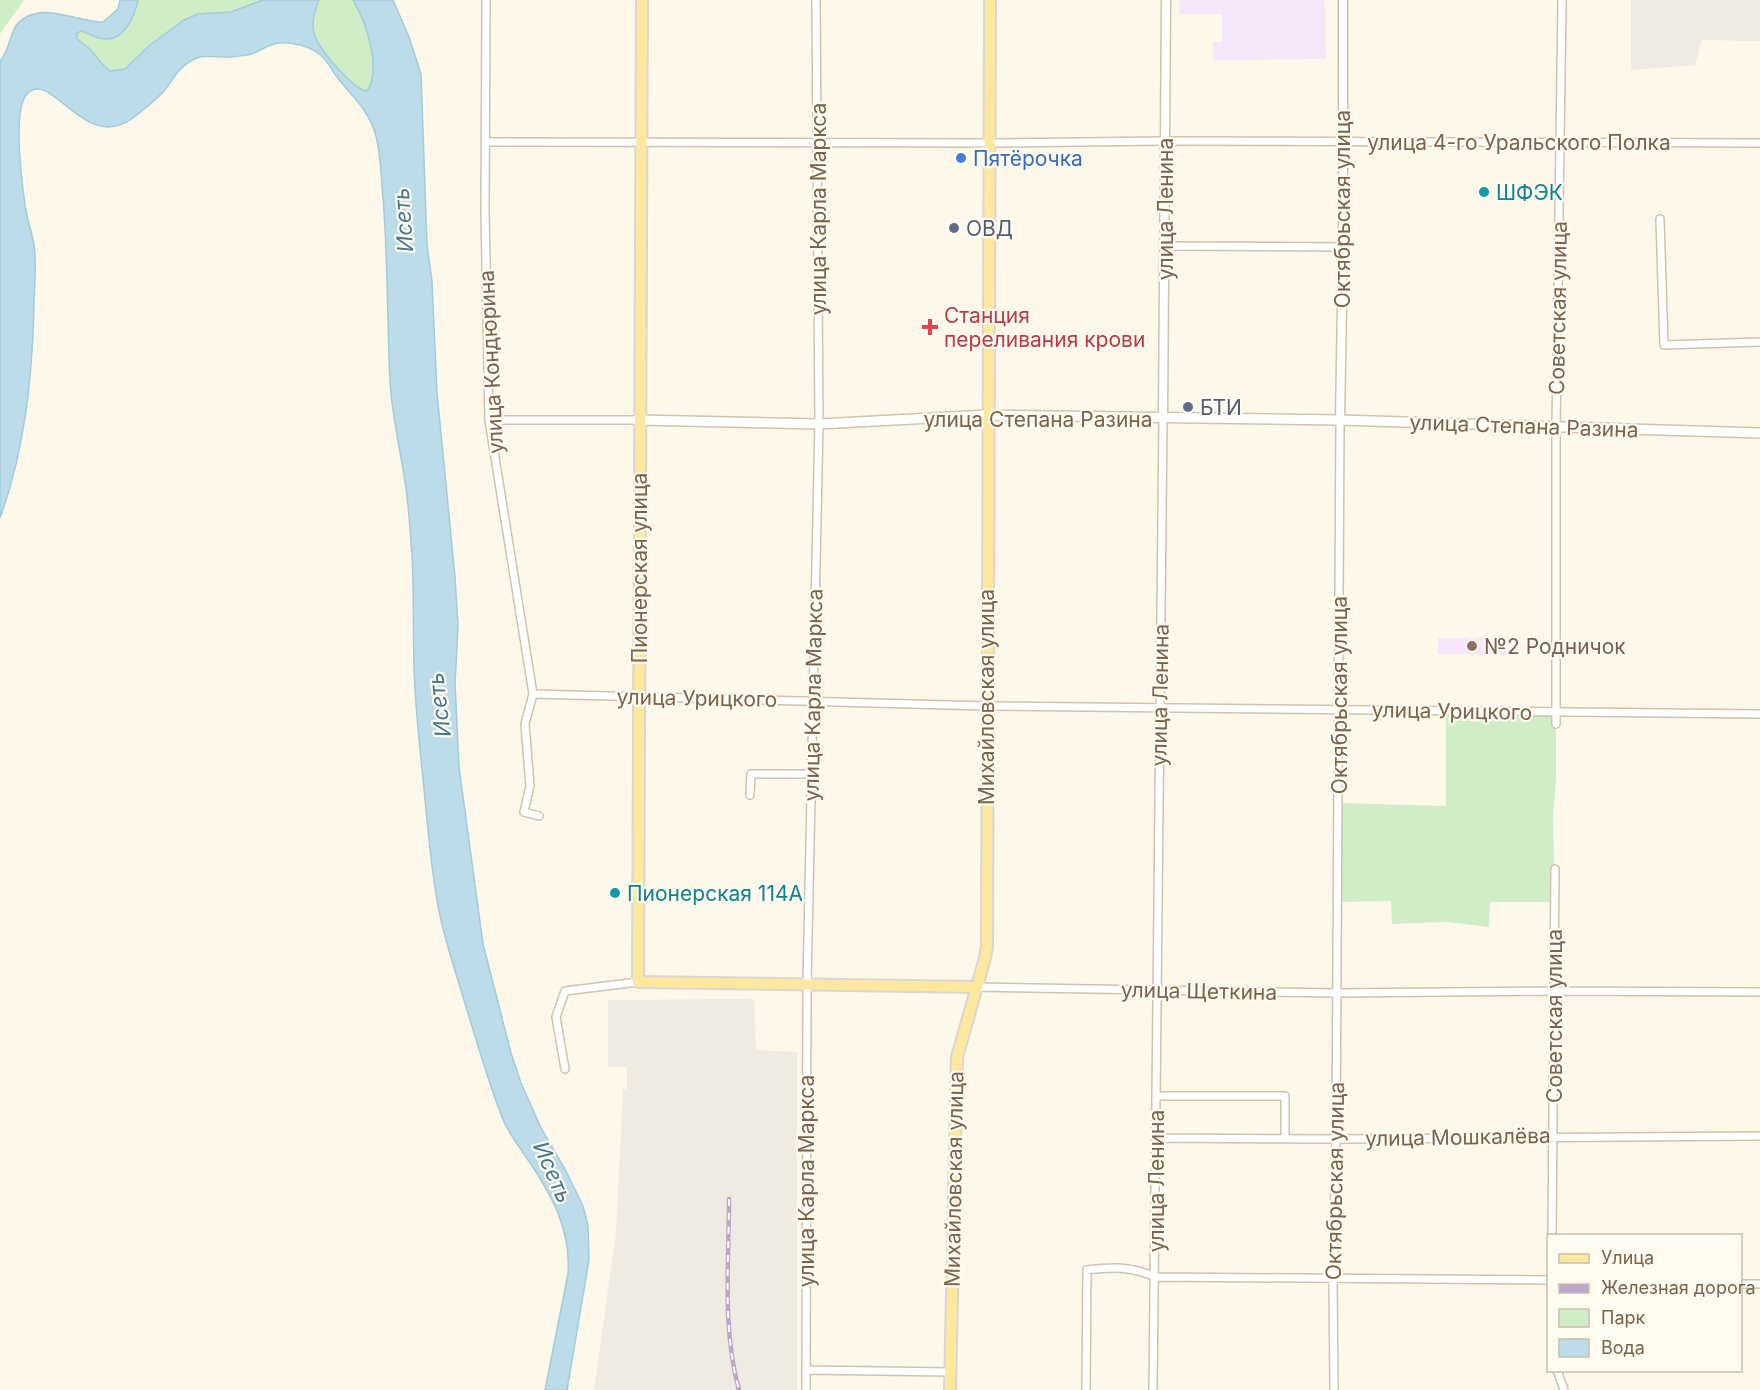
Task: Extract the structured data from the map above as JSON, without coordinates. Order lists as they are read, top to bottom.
{
  "streets": {
    "main road": [
      "улица Степана Разина",
      "Пионерская улица",
      "Михайловская улица",
      "улица Щеткина"
    ],
    "street": [
      "улица 4-го Уральского Полка",
      "улица Карла Маркса",
      "улица Ленина",
      "Октябрьская улица",
      "Советская улица",
      "улица Кондюрина",
      "улица Урицкого",
      "улица Мошкалёва"
    ]
  },
  "crossings": [
    ["улица 4-го Уральского Полка", "улица Карла Маркса"],
    ["улица 4-го Уральского Полка", "улица Ленина"],
    ["улица 4-го Уральского Полка", "Октябрьская улица"],
    ["улица 4-го Уральского Полка", "Советская улица"],
    ["улица 4-го Уральского Полка", "улица Кондюрина"],
    ["улица 4-го Уральского Полка", "Пионерская улица"],
    ["улица 4-го Уральского Полка", "Михайловская улица"],
    ["улица Карла Маркса", "улица Степана Разина"],
    ["улица Карла Маркса", "улица Урицкого"],
    ["улица Карла Маркса", "улица Щеткина"],
    ["улица Ленина", "улица Степана Разина"],
    ["улица Ленина", "улица Урицкого"],
    ["улица Ленина", "улица Щеткина"],
    ["улица Ленина", "улица Мошкалёва"],
    ["Октябрьская улица", "улица Степана Разина"],
    ["Октябрьская улица", "улица Урицкого"],
    ["Октябрьская улица", "улица Щеткина"],
    ["Октябрьская улица", "улица Мошкалёва"],
    ["Советская улица", "улица Степана Разина"],
    ["Советская улица", "улица Урицкого"],
    ["Советская улица", "улица Щеткина"],
    ["Советская улица", "улица Мошкалёва"],
    ["улица Кондюрина", "улица Урицкого"],
    ["улица Степана Разина", "Пионерская улица"],
    ["улица Степана Разина", "Михайловская улица"],
    ["Пионерская улица", "улица Урицкого"],
    ["Пионерская улица", "улица Щеткина"],
    ["Михайловская улица", "улица Урицкого"],
    ["Михайловская улица", "улица Щеткина"]
  ],
  "water": ["Исеть"],
  "places": {
    "other": [
      "Пятёрочка",
      "ШФЭК",
      "ОВД",
      "БТИ",
      "№2 Родничок",
      "Пионерская 114А"
    ],
    "health": ["Станция переливания крови"]
  },
  "legend": [
    "Улица",
    "Железная дорога",
    "Парк",
    "Вода"
  ]
}
